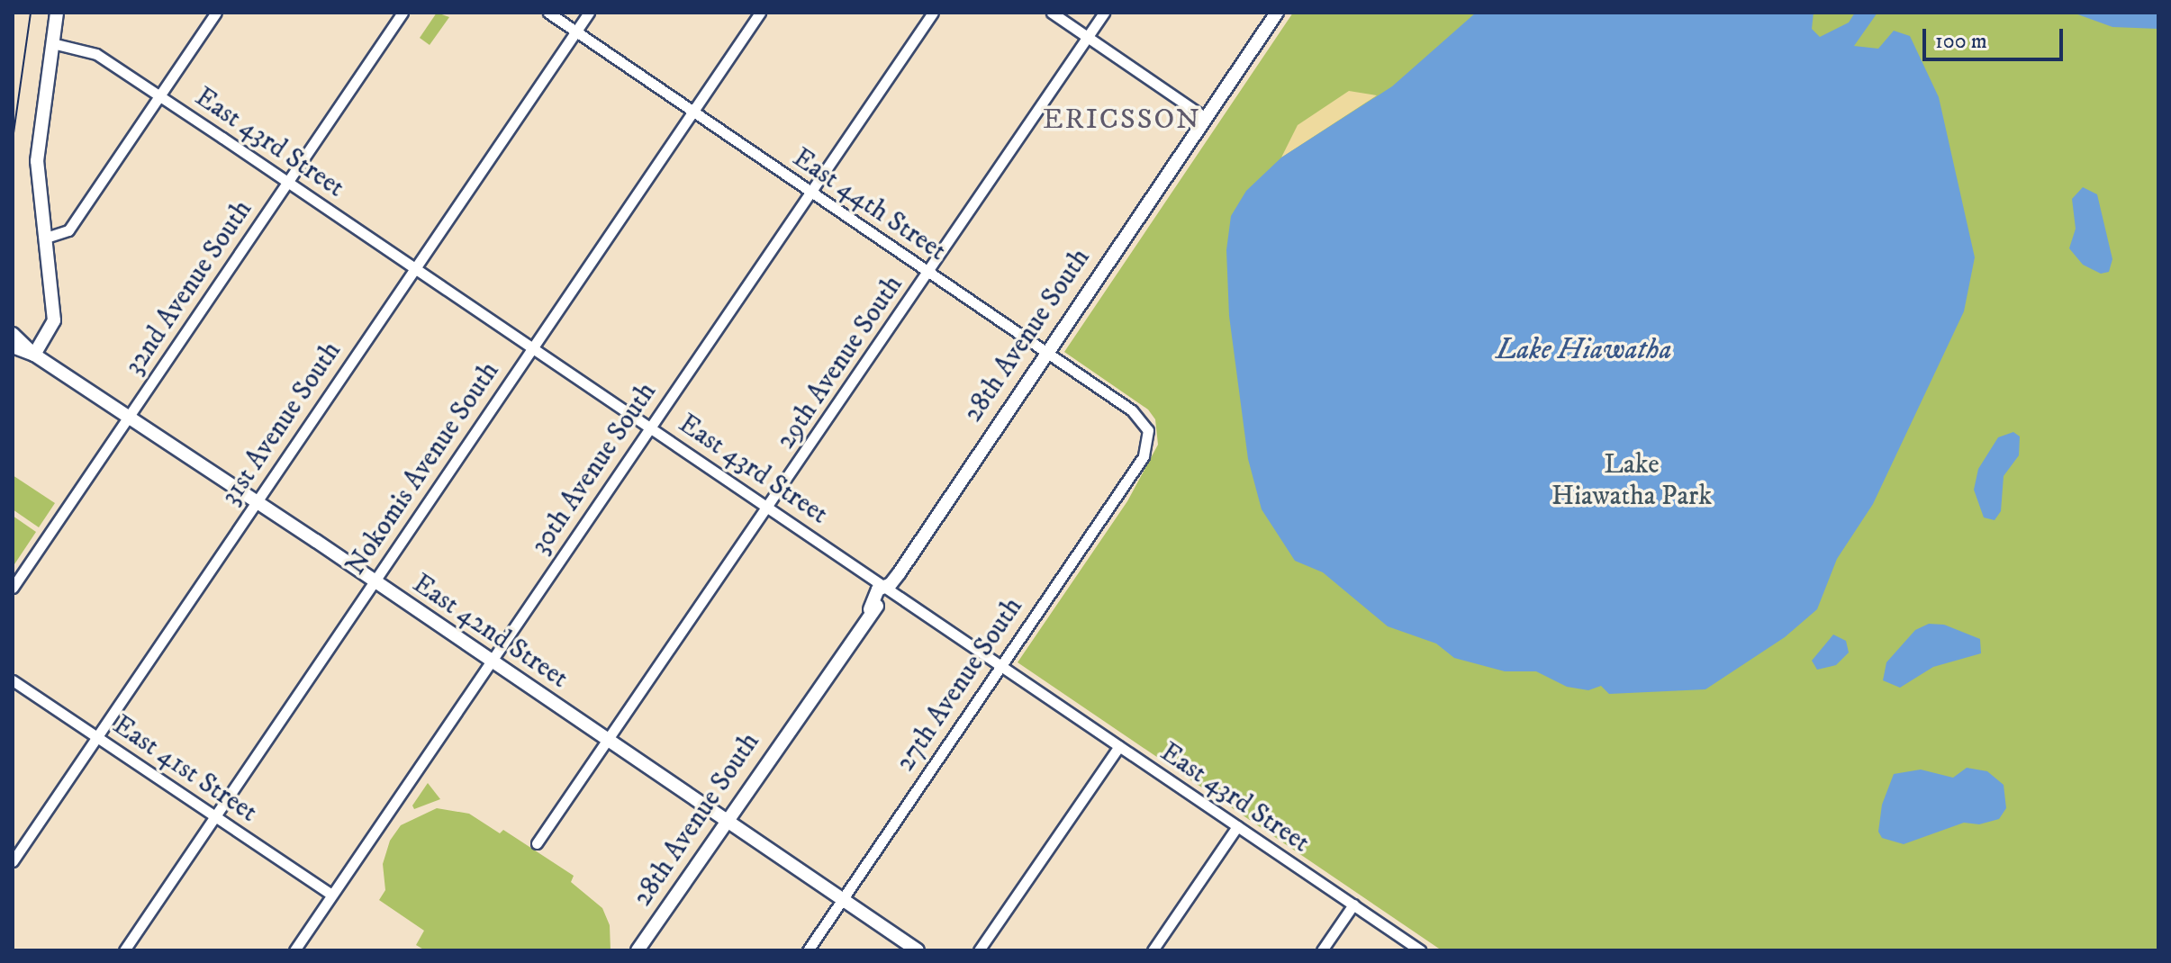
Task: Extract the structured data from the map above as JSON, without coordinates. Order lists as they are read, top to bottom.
{
  "streets": {
    "street": [
      "East 43rd Street",
      "East 44th Street",
      "32nd Avenue South",
      "28th Avenue South",
      "29th Avenue South",
      "31st Avenue South",
      "Nokomis Avenue South",
      "30th Avenue South",
      "East 42nd Street",
      "27th Avenue South",
      "East 41st Street"
    ]
  },
  "crossings": [
    ["East 43rd Street", "32nd Avenue South"],
    ["East 43rd Street", "28th Avenue South"],
    ["East 43rd Street", "29th Avenue South"],
    ["East 43rd Street", "31st Avenue South"],
    ["East 43rd Street", "Nokomis Avenue South"],
    ["East 43rd Street", "30th Avenue South"],
    ["East 43rd Street", "27th Avenue South"],
    ["East 44th Street", "28th Avenue South"],
    ["East 44th Street", "29th Avenue South"],
    ["East 44th Street", "31st Avenue South"],
    ["East 44th Street", "Nokomis Avenue South"],
    ["East 44th Street", "30th Avenue South"],
    ["East 44th Street", "27th Avenue South"],
    ["32nd Avenue South", "East 42nd Street"],
    ["28th Avenue South", "East 42nd Street"],
    ["29th Avenue South", "East 42nd Street"],
    ["31st Avenue South", "East 42nd Street"],
    ["31st Avenue South", "East 41st Street"],
    ["Nokomis Avenue South", "East 42nd Street"],
    ["Nokomis Avenue South", "East 41st Street"],
    ["30th Avenue South", "East 42nd Street"],
    ["30th Avenue South", "East 41st Street"],
    ["East 42nd Street", "27th Avenue South"]
  ],
  "districts": ["ERICSSON"],
  "water": ["Lake Hiawatha"],
  "parks": ["Lake Hiawatha Park"],
  "scale_bar": "100 m"
}
